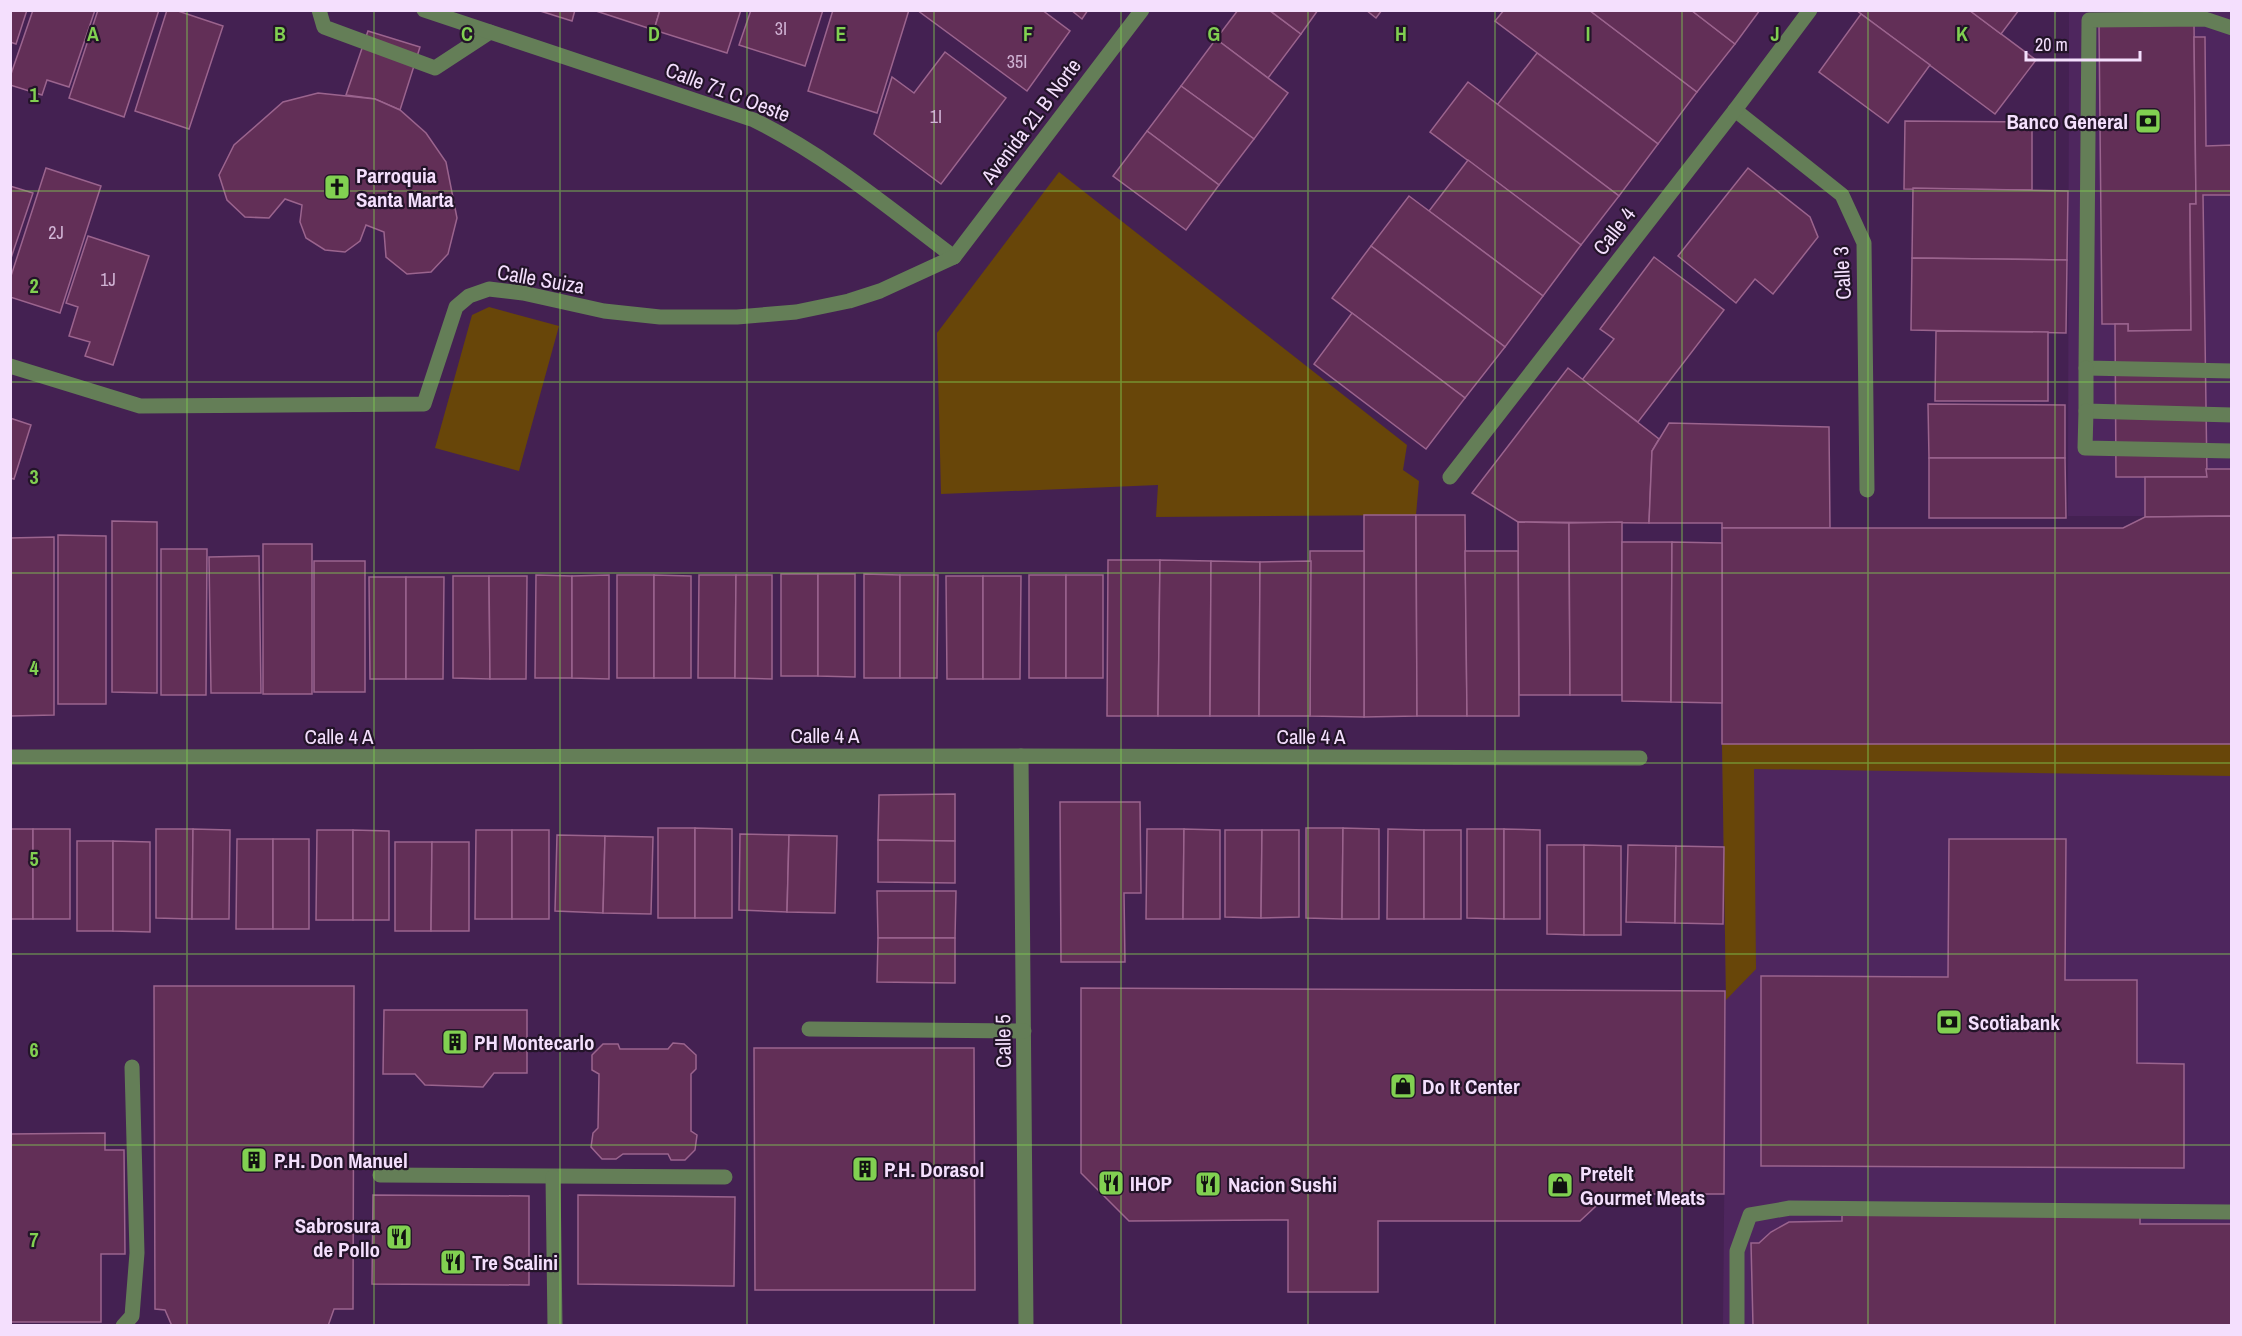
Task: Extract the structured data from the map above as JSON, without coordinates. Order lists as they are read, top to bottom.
{
  "streets": {
    "street": [
      "Calle 71 C Oeste",
      "Avenida 21 B Norte",
      "Calle 4",
      "Calle 3",
      "Calle Suiza",
      "Calle 4 A",
      "Calle 5"
    ]
  },
  "crossings": [
    ["Calle 71 C Oeste", "Avenida 21 B Norte"],
    ["Calle 71 C Oeste", "Calle Suiza"],
    ["Avenida 21 B Norte", "Calle Suiza"],
    ["Calle 4", "Calle 3"],
    ["Calle 4 A", "Calle 5"]
  ],
  "places": {
    "bank": ["Banco General", "Scotiabank"],
    "church": ["Parroquia Santa Marta"],
    "building": ["PH Montecarlo", "P.H. Don Manuel", "P.H. Dorasol"],
    "shop": ["Do It Center", "Pretelt Gourmet Meats"],
    "restaurant": [
      "IHOP",
      "Nacion Sushi",
      "Sabrosura de Pollo",
      "Tre Scalini"
    ]
  },
  "house_numbers": [
    "3I",
    "35I",
    "1I",
    "2J",
    "1J"
  ],
  "scale_bar": "20 m",
  "grid": {
    "columns": [
      "A",
      "B",
      "C",
      "D",
      "E",
      "F",
      "G",
      "H",
      "I",
      "J",
      "K"
    ],
    "rows": [
      "1",
      "2",
      "3",
      "4",
      "5",
      "6",
      "7"
    ]
  }
}
